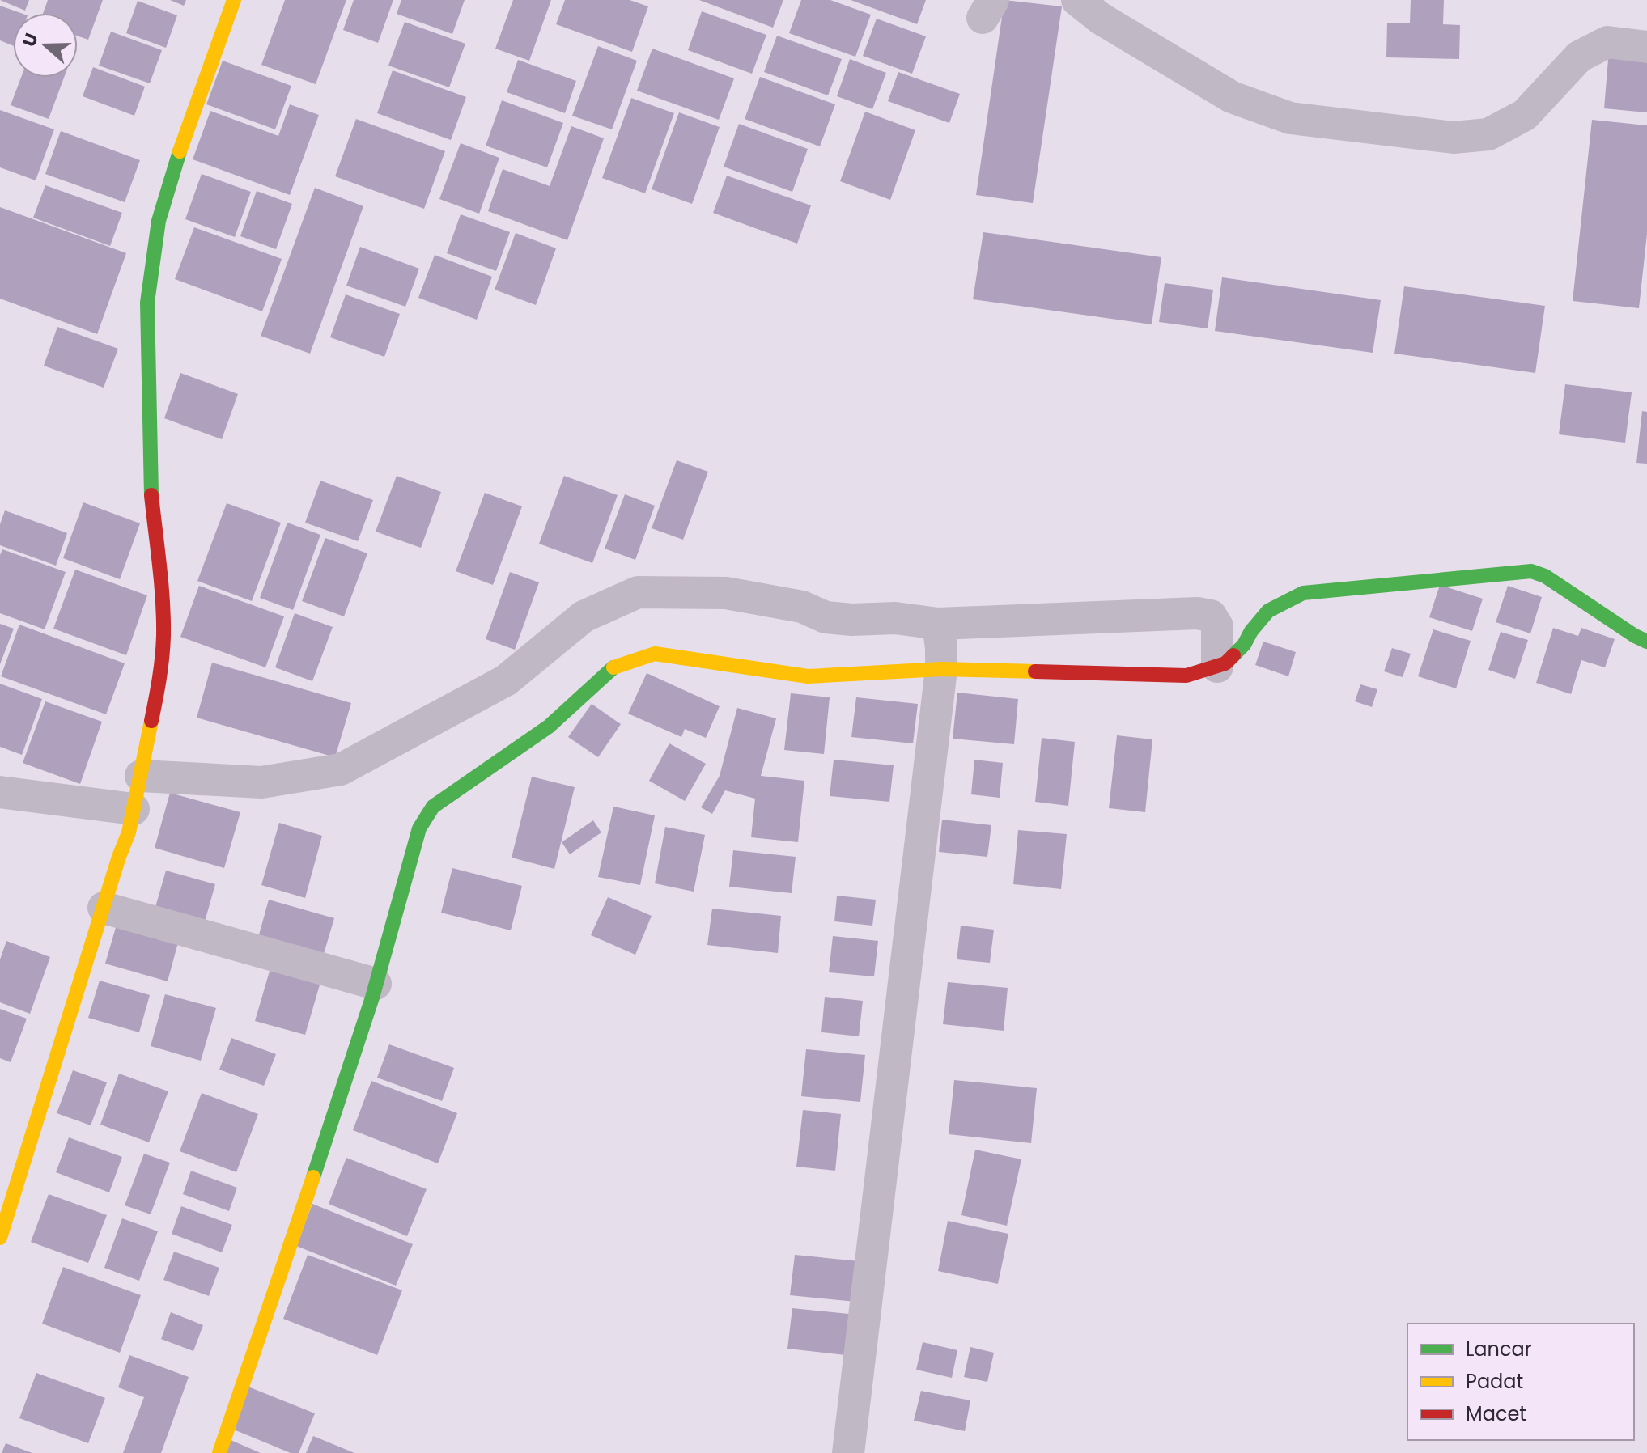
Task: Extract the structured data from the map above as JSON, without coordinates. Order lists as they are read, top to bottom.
{
  "legend": ["Lancar", "Padat", "Macet"],
  "north": "left"
}
